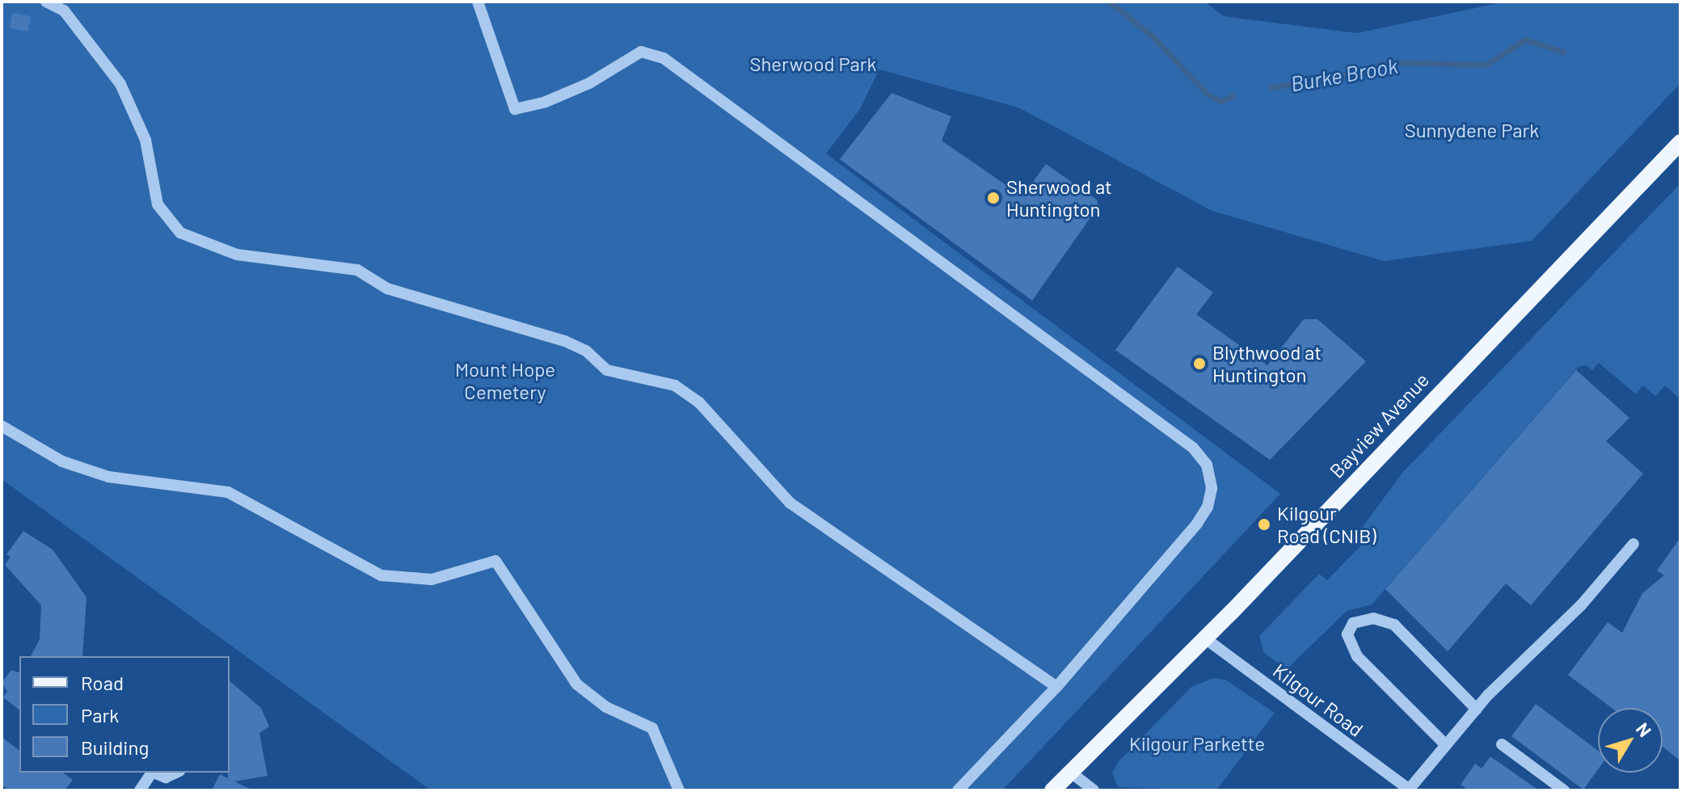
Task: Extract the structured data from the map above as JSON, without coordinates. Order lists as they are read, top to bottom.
{
  "streets": {
    "main road": ["Bayview Avenue"],
    "street": ["Kilgour Road"]
  },
  "crossings": [
    ["Bayview Avenue", "Kilgour Road"]
  ],
  "water": ["Burke Brook"],
  "parks": [
    "Sherwood Park",
    "Sunnydene Park",
    "Mount Hope Cemetery",
    "Kilgour Parkette"
  ],
  "places": ["Sherwood at Huntington", "Blythwood at Huntington", "Kilgour Road (CNIB)"],
  "legend": ["Road", "Park", "Building"],
  "north": "top right"
}
